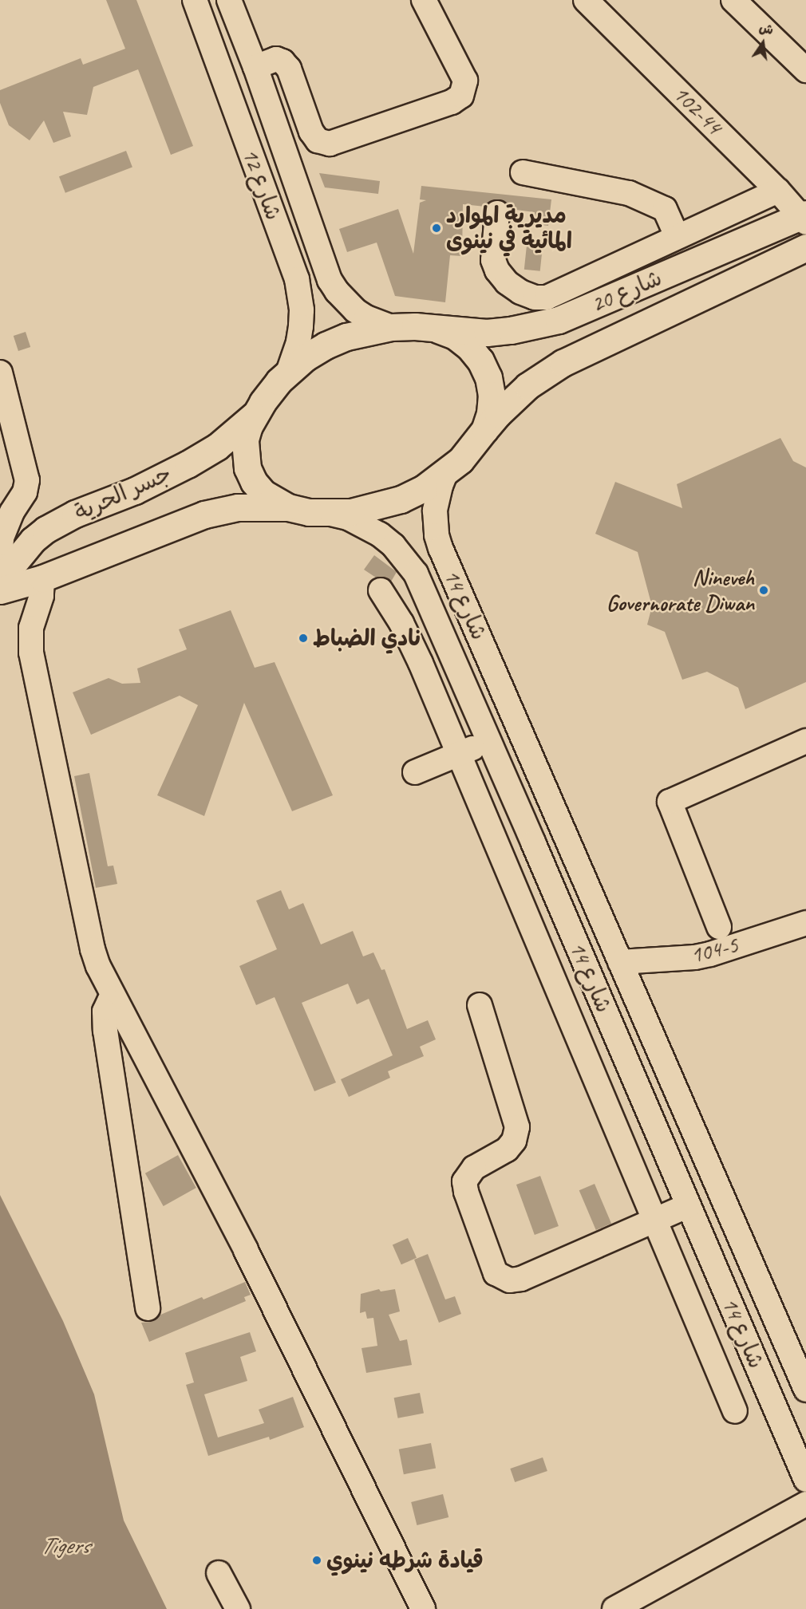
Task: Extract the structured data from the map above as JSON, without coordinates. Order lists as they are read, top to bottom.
{
  "streets": {
    "main road": ["شارع 20", "جسر الحرية"],
    "street": [
      "102-44",
      "شارع 12",
      "شارع 14",
      "104-5"
    ]
  },
  "crossings": [
    ["102-44", "شارع 20"],
    ["شارع 14", "104-5"]
  ],
  "water": ["Tigers"],
  "places": [
    "مديرية الموارد المائية في نينوى",
    "Nineveh Governorate Diwan",
    "نادي الضباط",
    "قيادة شرطه نينوي"
  ],
  "north": "top"
}
